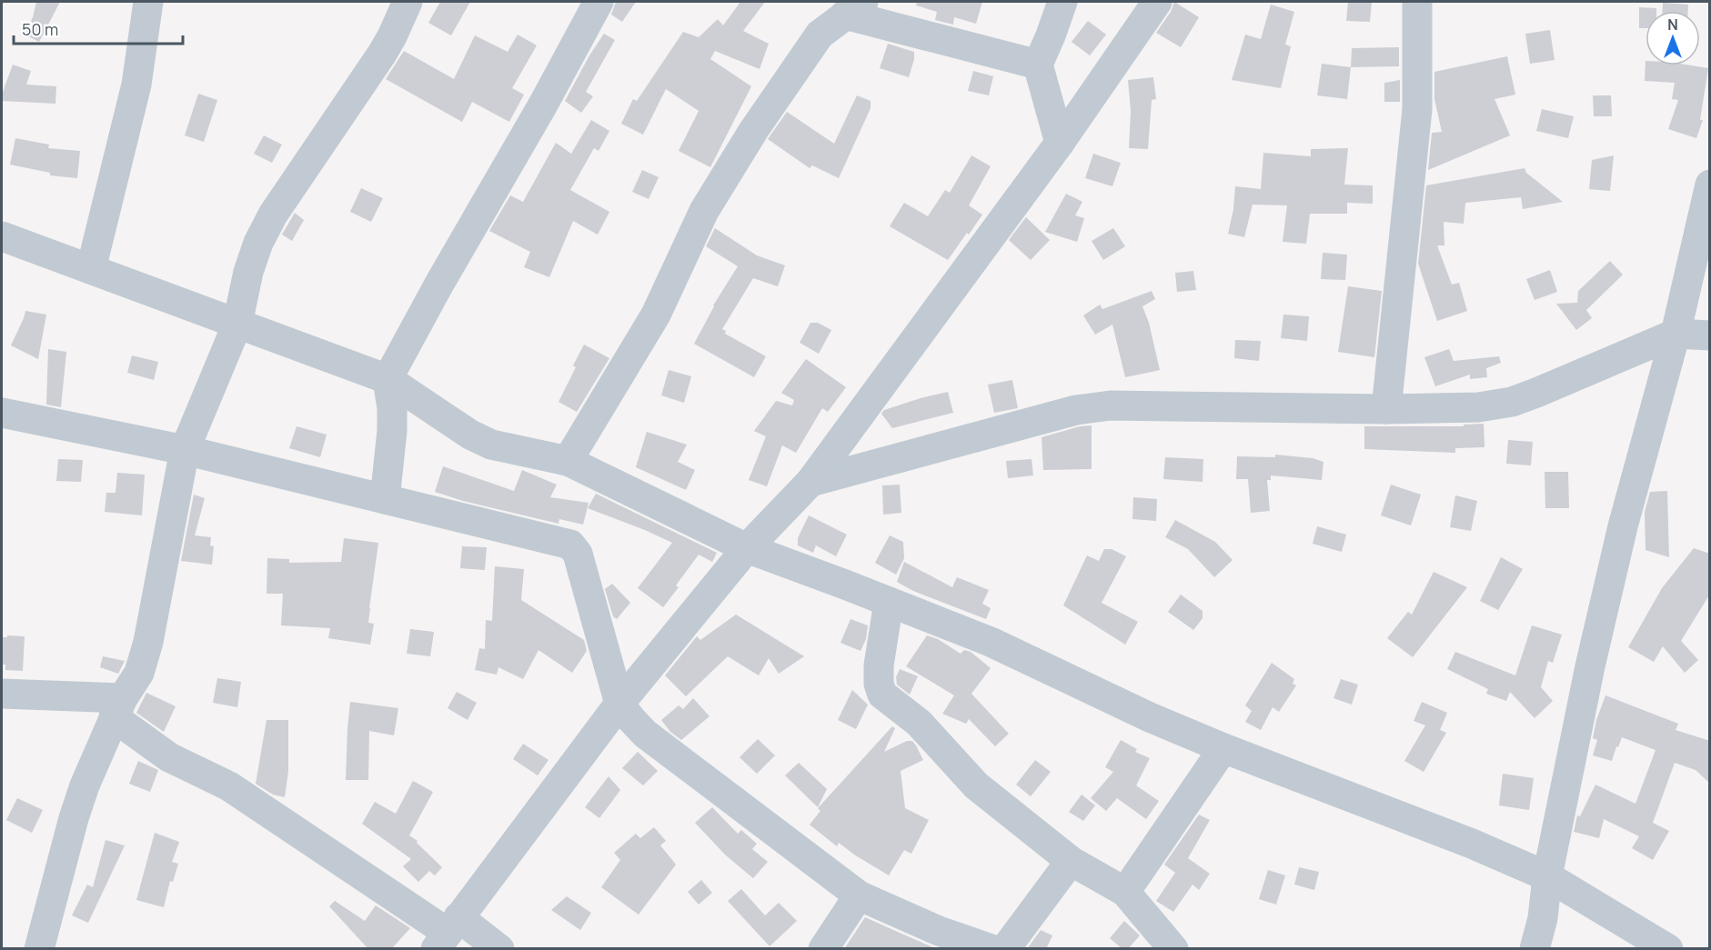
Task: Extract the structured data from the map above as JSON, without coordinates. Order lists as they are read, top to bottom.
{
  "scale_bar": "50 m",
  "north": "top"
}
